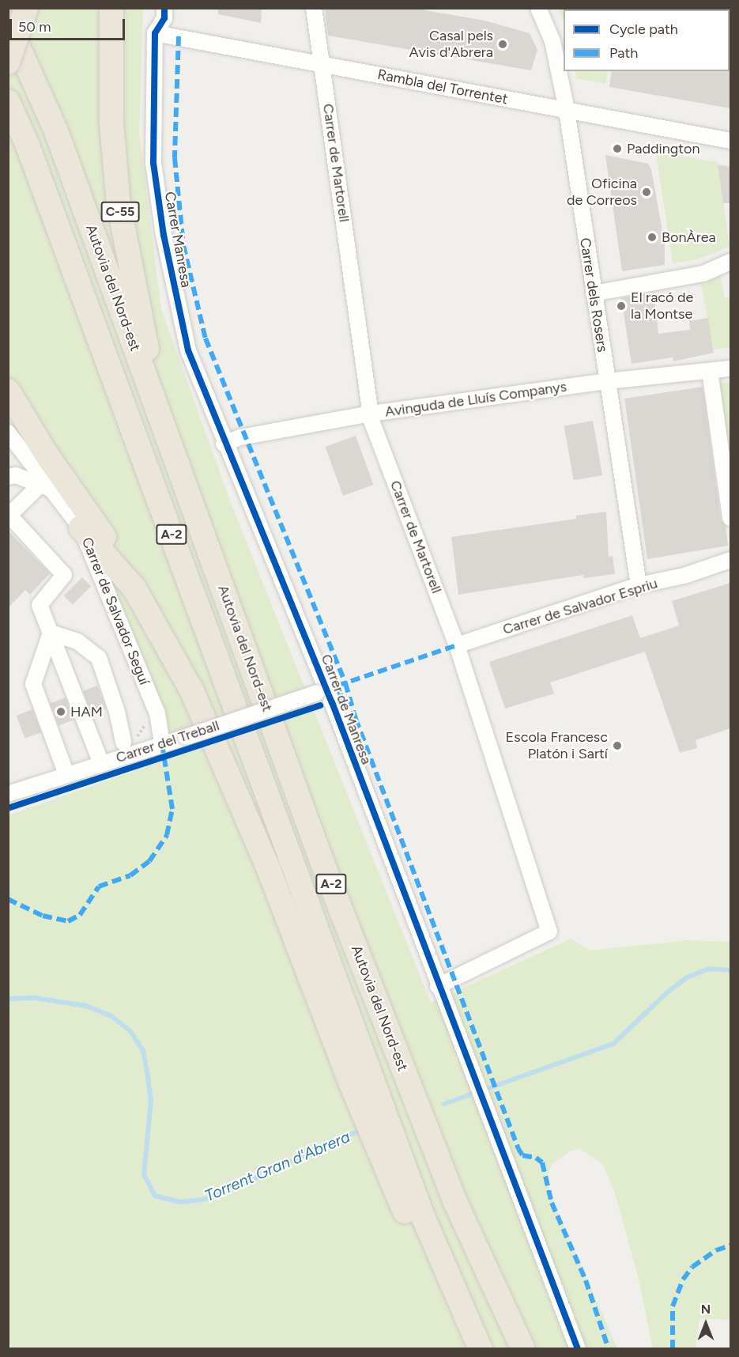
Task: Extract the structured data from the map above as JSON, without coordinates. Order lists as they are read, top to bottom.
{
  "streets": {
    "highway": ["C-55", "Autovia del Nord-est", "A-2"],
    "street": [
      "Rambla del Torrentet",
      "Carrer de Martorell",
      "Carrer Manresa",
      "Carrer dels Rosers",
      "Avinguda de Lluís Companys",
      "Carrer de Salvador Espriu",
      "Carrer de Salvador Seguí",
      "Carrer de Manresa",
      "Carrer del Treball"
    ]
  },
  "crossings": [
    ["Rambla del Torrentet", "Carrer de Martorell"],
    ["Rambla del Torrentet", "Carrer Manresa"],
    ["Rambla del Torrentet", "Carrer dels Rosers"],
    ["Carrer de Martorell", "Avinguda de Lluís Companys"],
    ["Carrer de Martorell", "Carrer de Salvador Espriu"],
    ["Carrer de Martorell", "Carrer de Manresa"],
    ["C-55", "Autovia del Nord-est"],
    ["Carrer Manresa", "Avinguda de Lluís Companys"],
    ["Carrer Manresa", "Carrer de Manresa"],
    ["Carrer dels Rosers", "Avinguda de Lluís Companys"],
    ["Carrer dels Rosers", "Carrer de Salvador Espriu"],
    ["Avinguda de Lluís Companys", "Carrer de Manresa"],
    ["Carrer de Salvador Seguí", "Carrer del Treball"],
    ["Carrer de Manresa", "Carrer del Treball"]
  ],
  "water": ["Torrent Gran d'Abrera"],
  "places": [
    "Casal pels Avis d'Abrera",
    "Paddington",
    "Oficina de Correos",
    "BonÀrea",
    "El racó de la Montse",
    "HAM",
    "Escola Francesc Platón i Sartí"
  ],
  "legend": ["Cycle path", "Path"],
  "scale_bar": "50 m",
  "north": "top"
}
